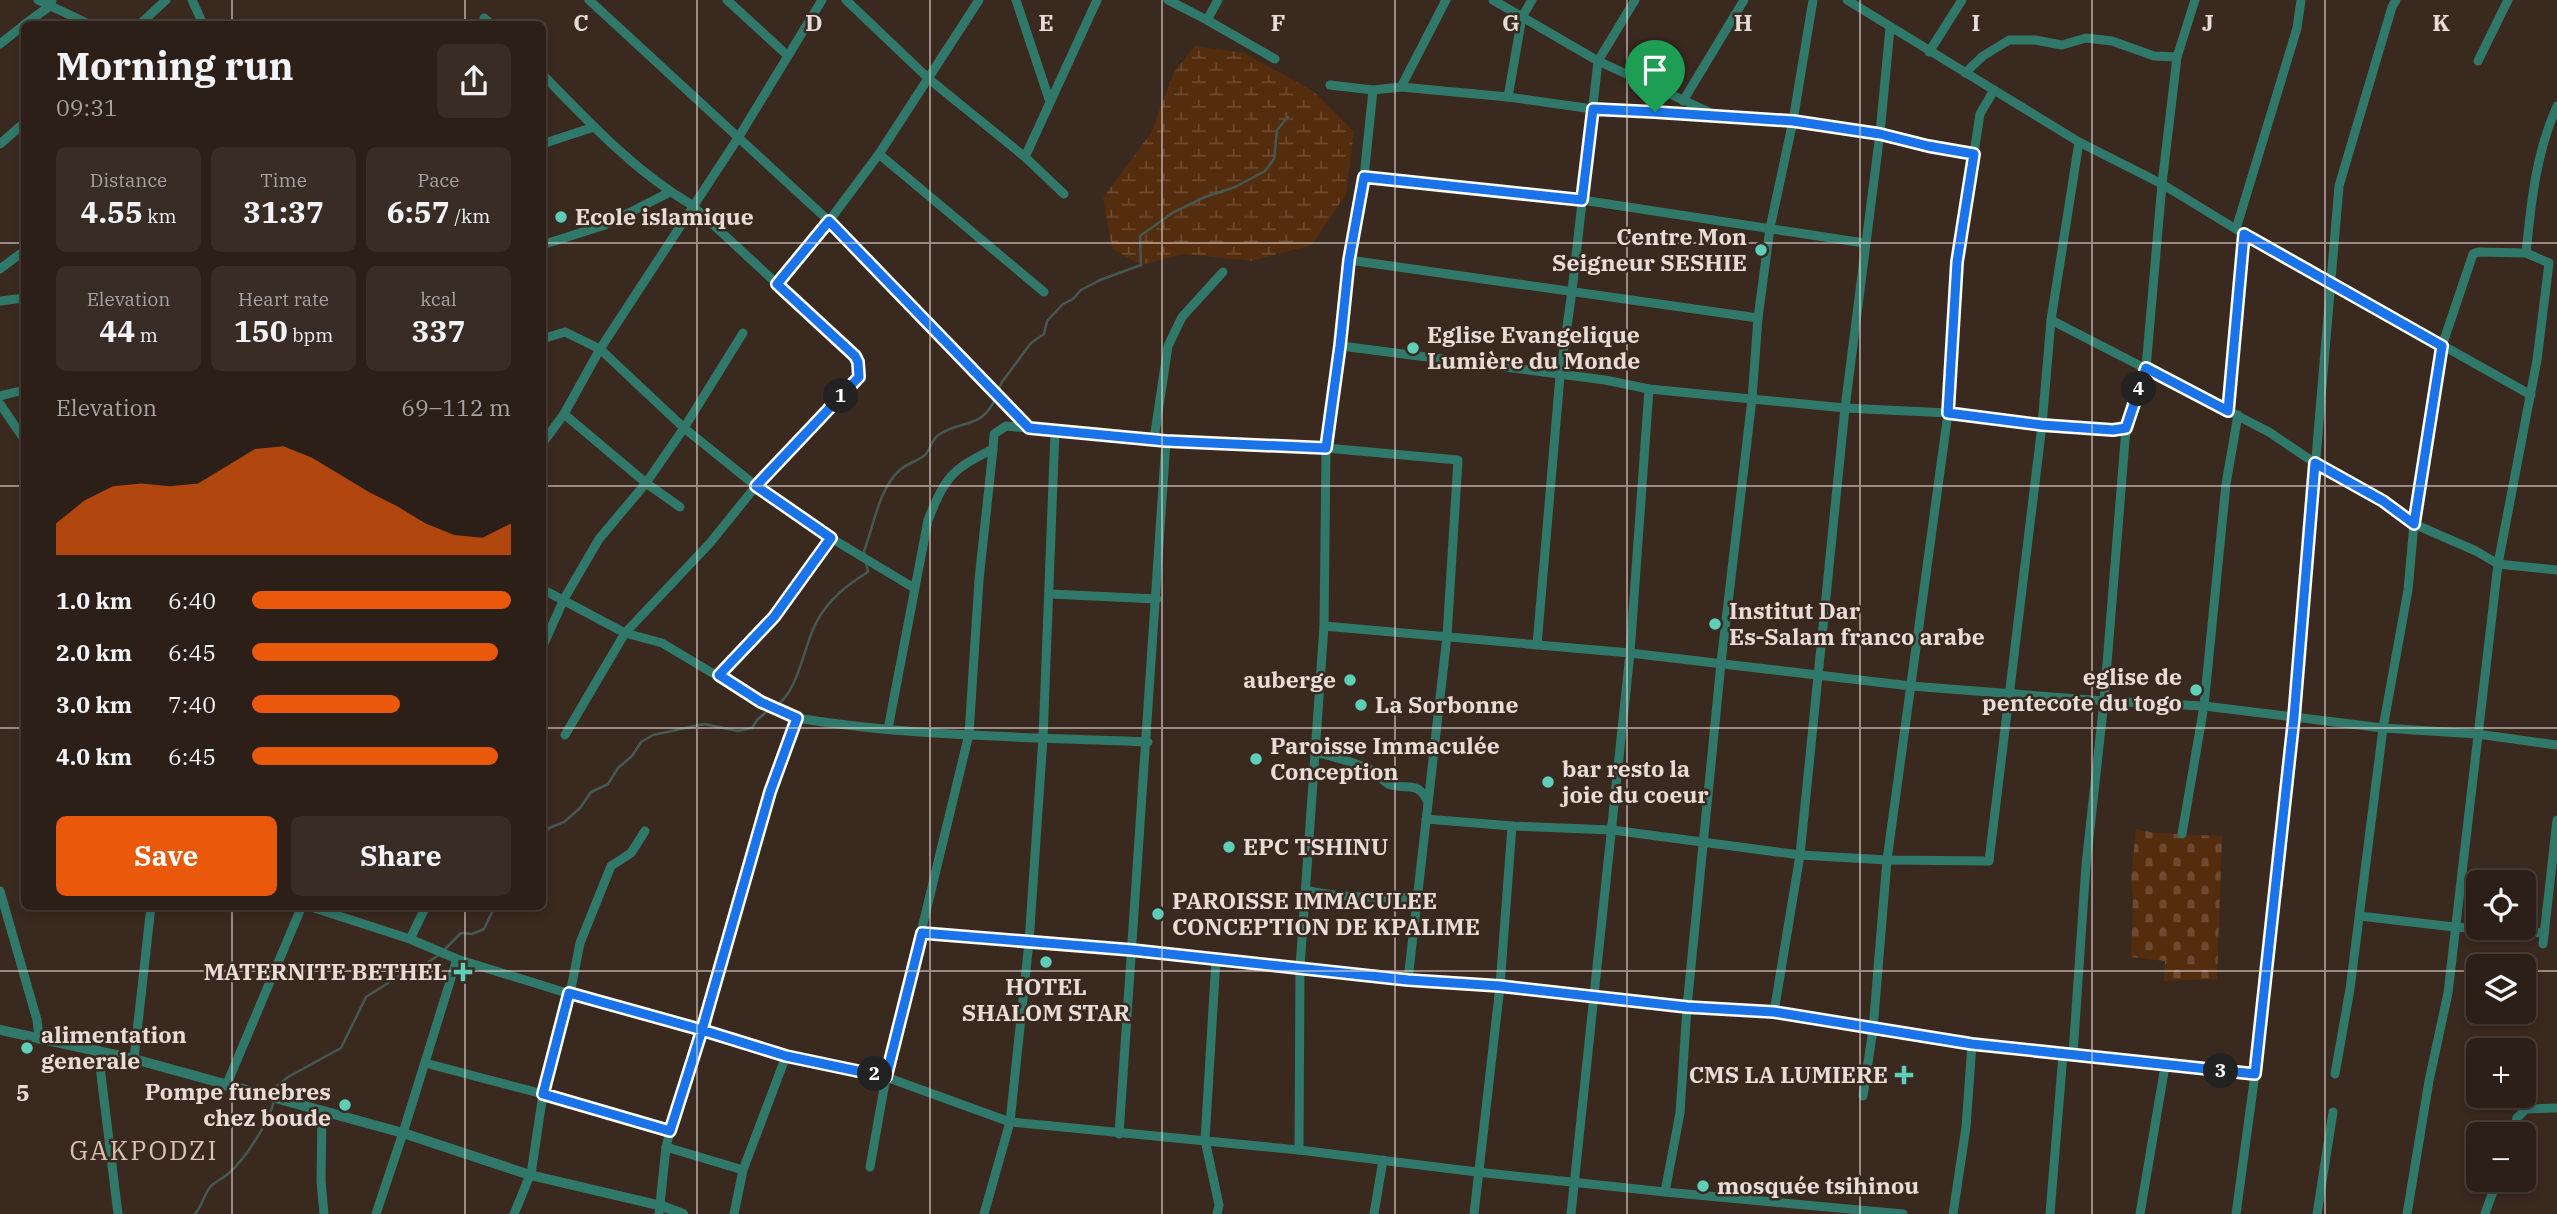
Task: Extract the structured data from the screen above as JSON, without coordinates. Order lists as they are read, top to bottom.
{
  "districts": ["GAKPODZI"],
  "places": {
    "other": [
      "Ecole islamique",
      "Centre Mon Seigneur SESHIE",
      "Eglise Evangelique Lumière du Monde",
      "Institut Dar Es-Salam franco arabe",
      "auberge",
      "eglise de pentecote du togo",
      "La Sorbonne",
      "Paroisse Immaculée Conception",
      "bar resto la joie du coeur",
      "EPC TSHINU",
      "PAROISSE IMMACULEE CONCEPTION DE KPALIME",
      "HOTEL SHALOM STAR",
      "alimentation generale",
      "Pompe funebres chez boude",
      "mosquée tsihinou"
    ],
    "health": ["MATERNITE BETHEL", "CMS LA LUMIERE"]
  },
  "page": {
    "heading": ["Morning run", "09:31"],
    "stats": [
      ["Distance", "4.55 km"],
      ["Time", "31:37"],
      ["Pace", "6:57 /km"],
      ["Elevation", "44 m"],
      ["Heart rate", "150 bpm"],
      ["kcal", "337"]
    ],
    "pins": [
      "4",
      "1",
      "3",
      "2"
    ],
    "chart": ["Elevation", "69–112 m"],
    "list": [
      {
        "name": "1.0 km",
        "note": "6:40"
      },
      {
        "name": "2.0 km",
        "note": "6:45"
      },
      {
        "name": "3.0 km",
        "note": "7:40"
      },
      {
        "name": "4.0 km",
        "note": "6:45"
      }
    ],
    "buttons": ["Save", "Share"],
    "map_buttons": ["+", "−"]
  },
  "grid": {
    "columns": [
      "C",
      "D",
      "E",
      "F",
      "G",
      "H",
      "I",
      "J",
      "K"
    ],
    "rows": ["5"]
  }
}
